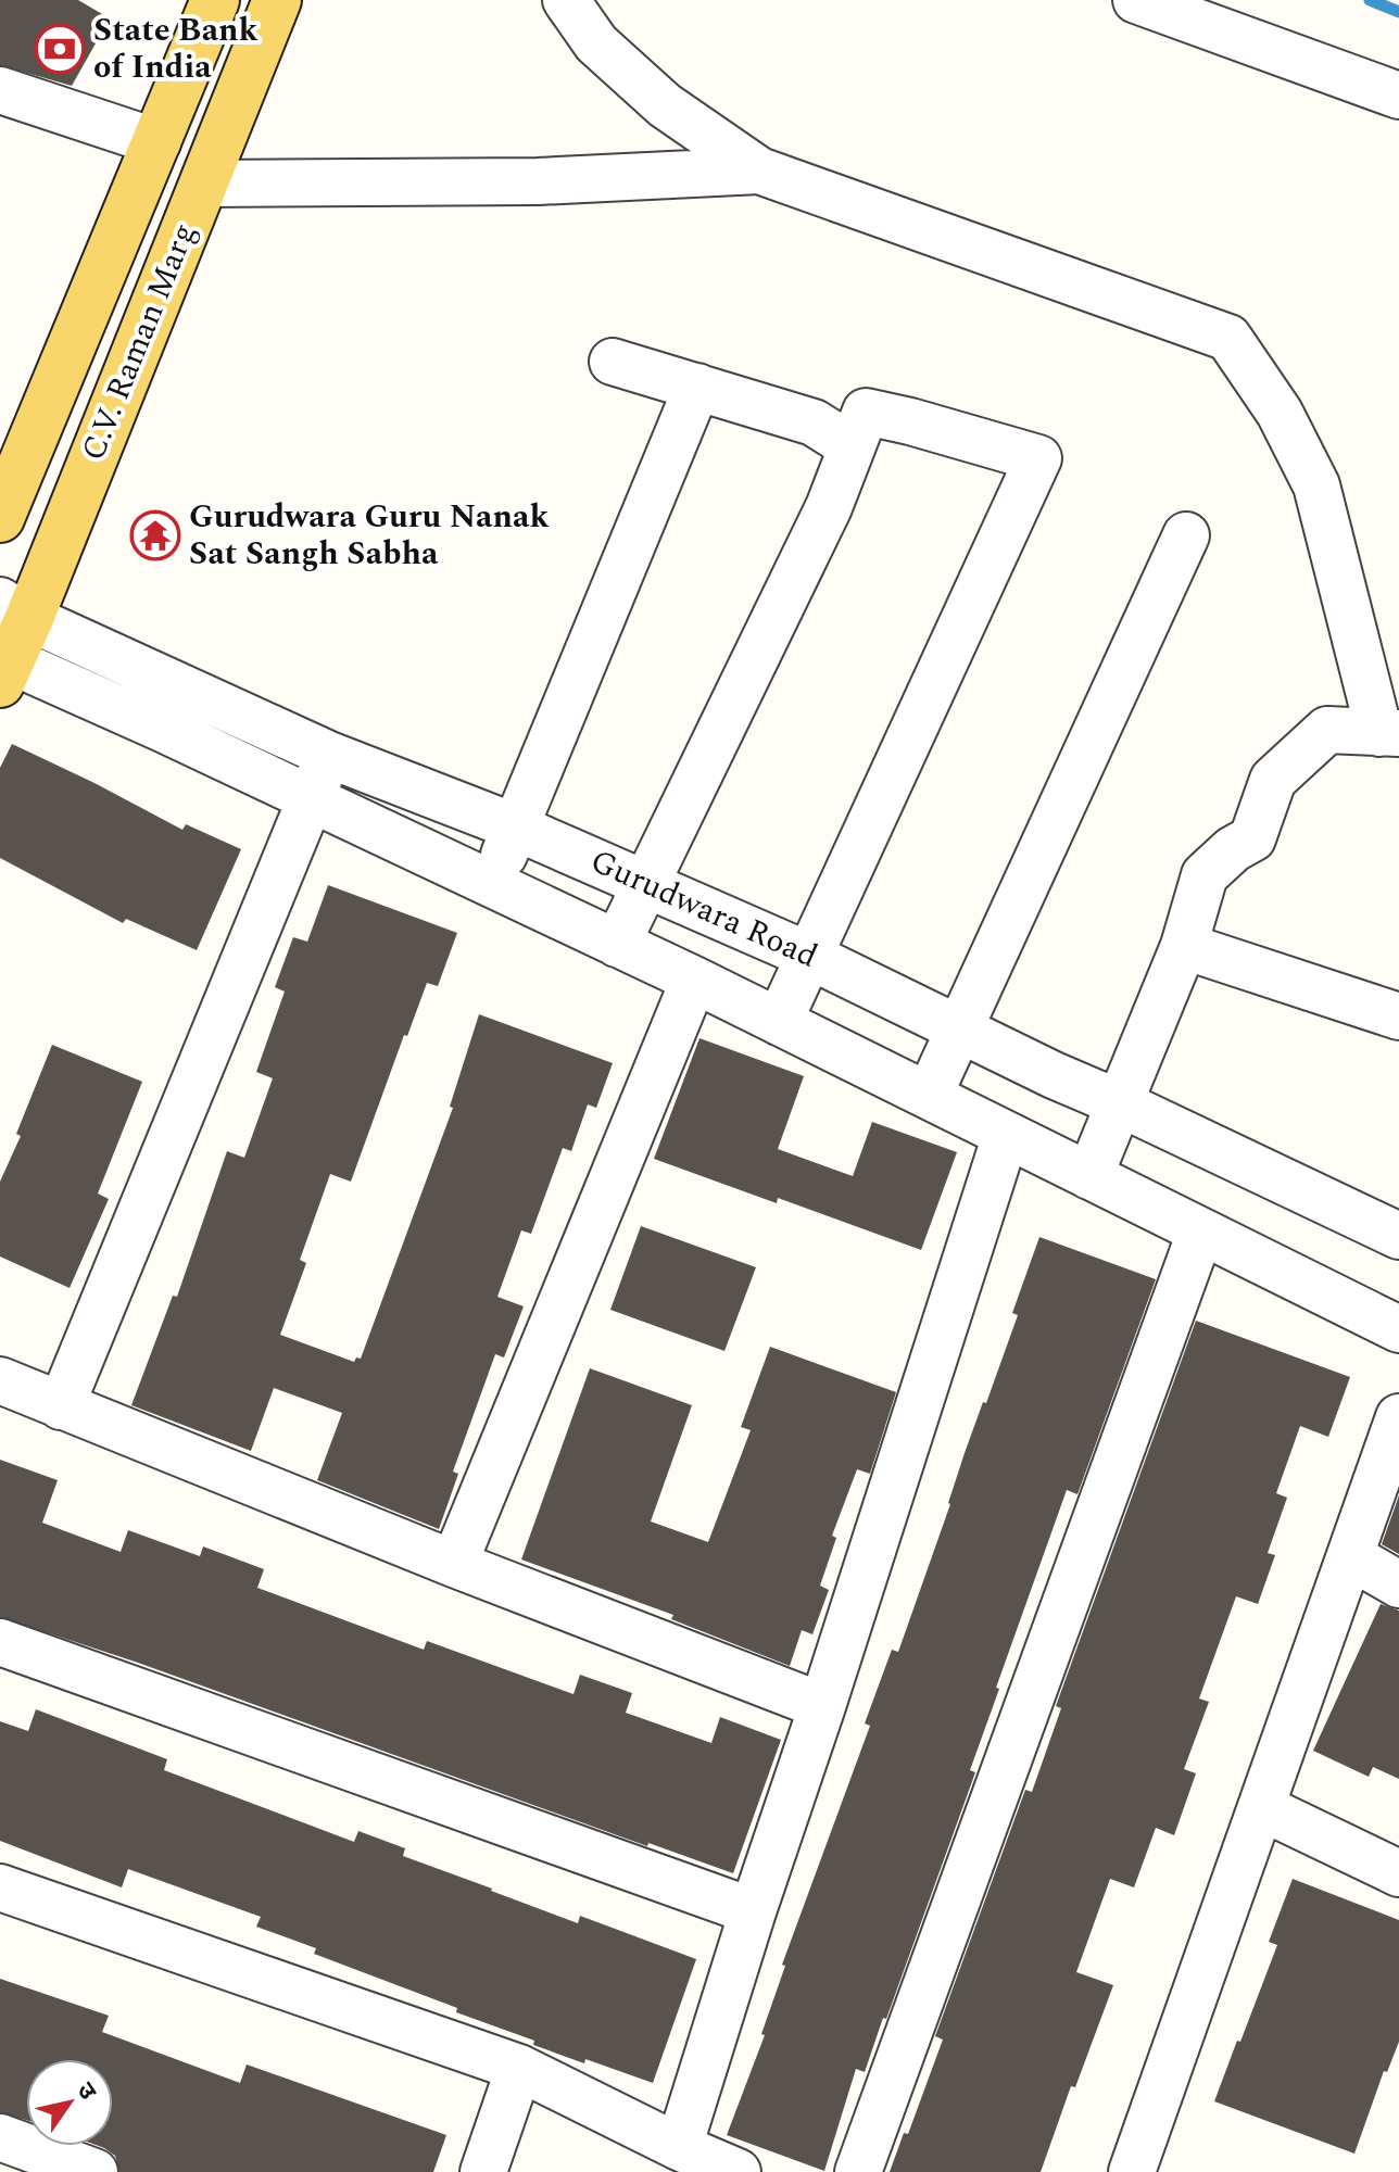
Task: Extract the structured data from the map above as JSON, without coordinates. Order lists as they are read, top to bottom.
{
  "streets": {
    "main road": ["C.V. Raman Marg"],
    "street": ["Gurudwara Road"]
  },
  "crossings": [
    ["C.V. Raman Marg", "Gurudwara Road"]
  ],
  "places": {
    "bank": ["State Bank of India"],
    "temple": ["Gurudwara Guru Nanak Sat Sangh Sabha"]
  },
  "north": "top right"
}
